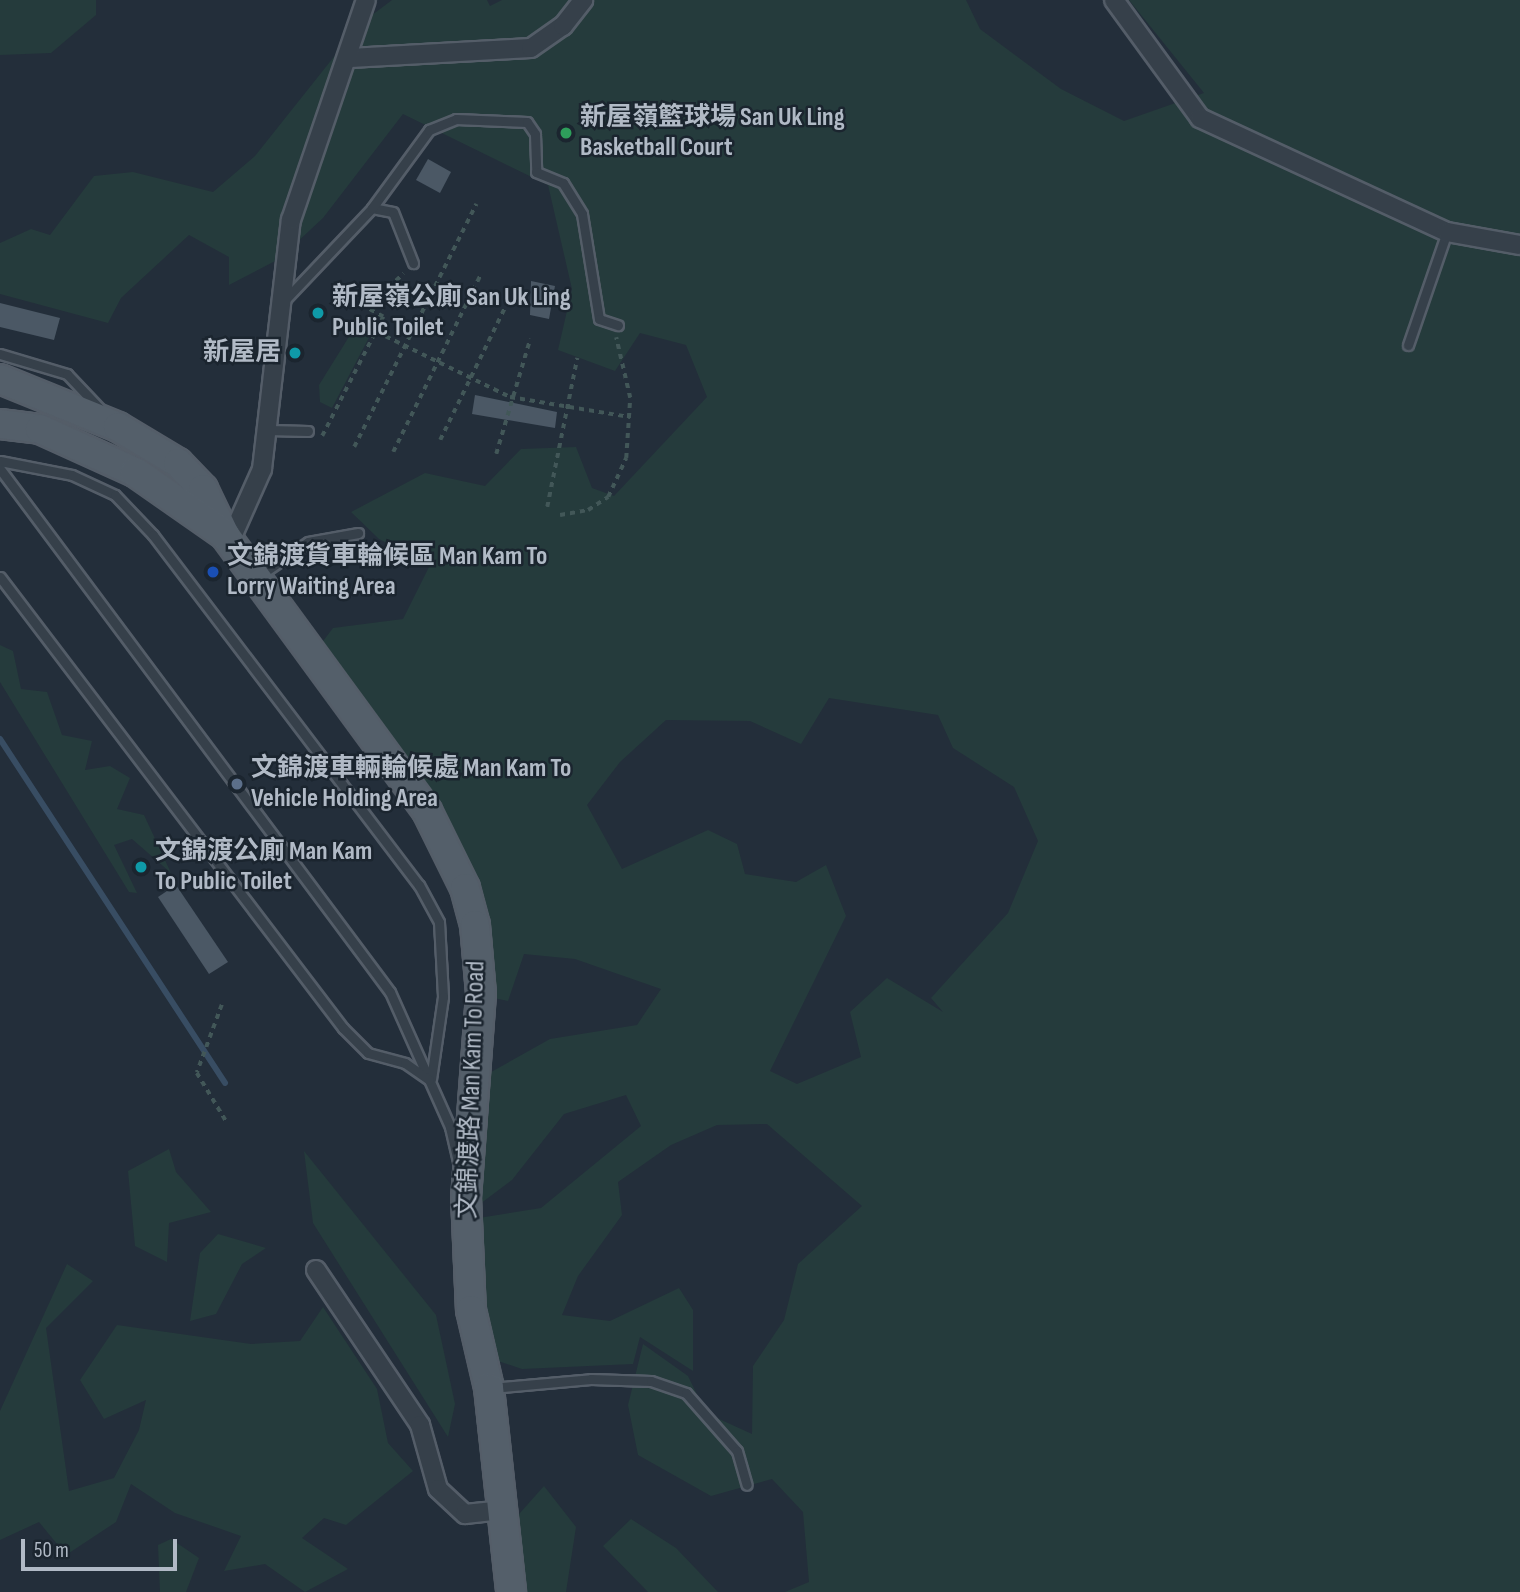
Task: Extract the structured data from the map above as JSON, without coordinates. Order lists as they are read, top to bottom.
{
  "streets": {
    "main road": ["文錦渡路 Man Kam To Road"]
  },
  "places": [
    "新屋嶺籃球場 San Uk Ling Basketball Court",
    "新屋嶺公廁 San Uk Ling Public Toilet",
    "新屋居",
    "文錦渡貨車輪候區 Man Kam To Lorry Waiting Area",
    "文錦渡車輛輪候處 Man Kam To Vehicle Holding Area",
    "文錦渡公廁 Man Kam To Public Toilet"
  ],
  "scale_bar": "50 m"
}
